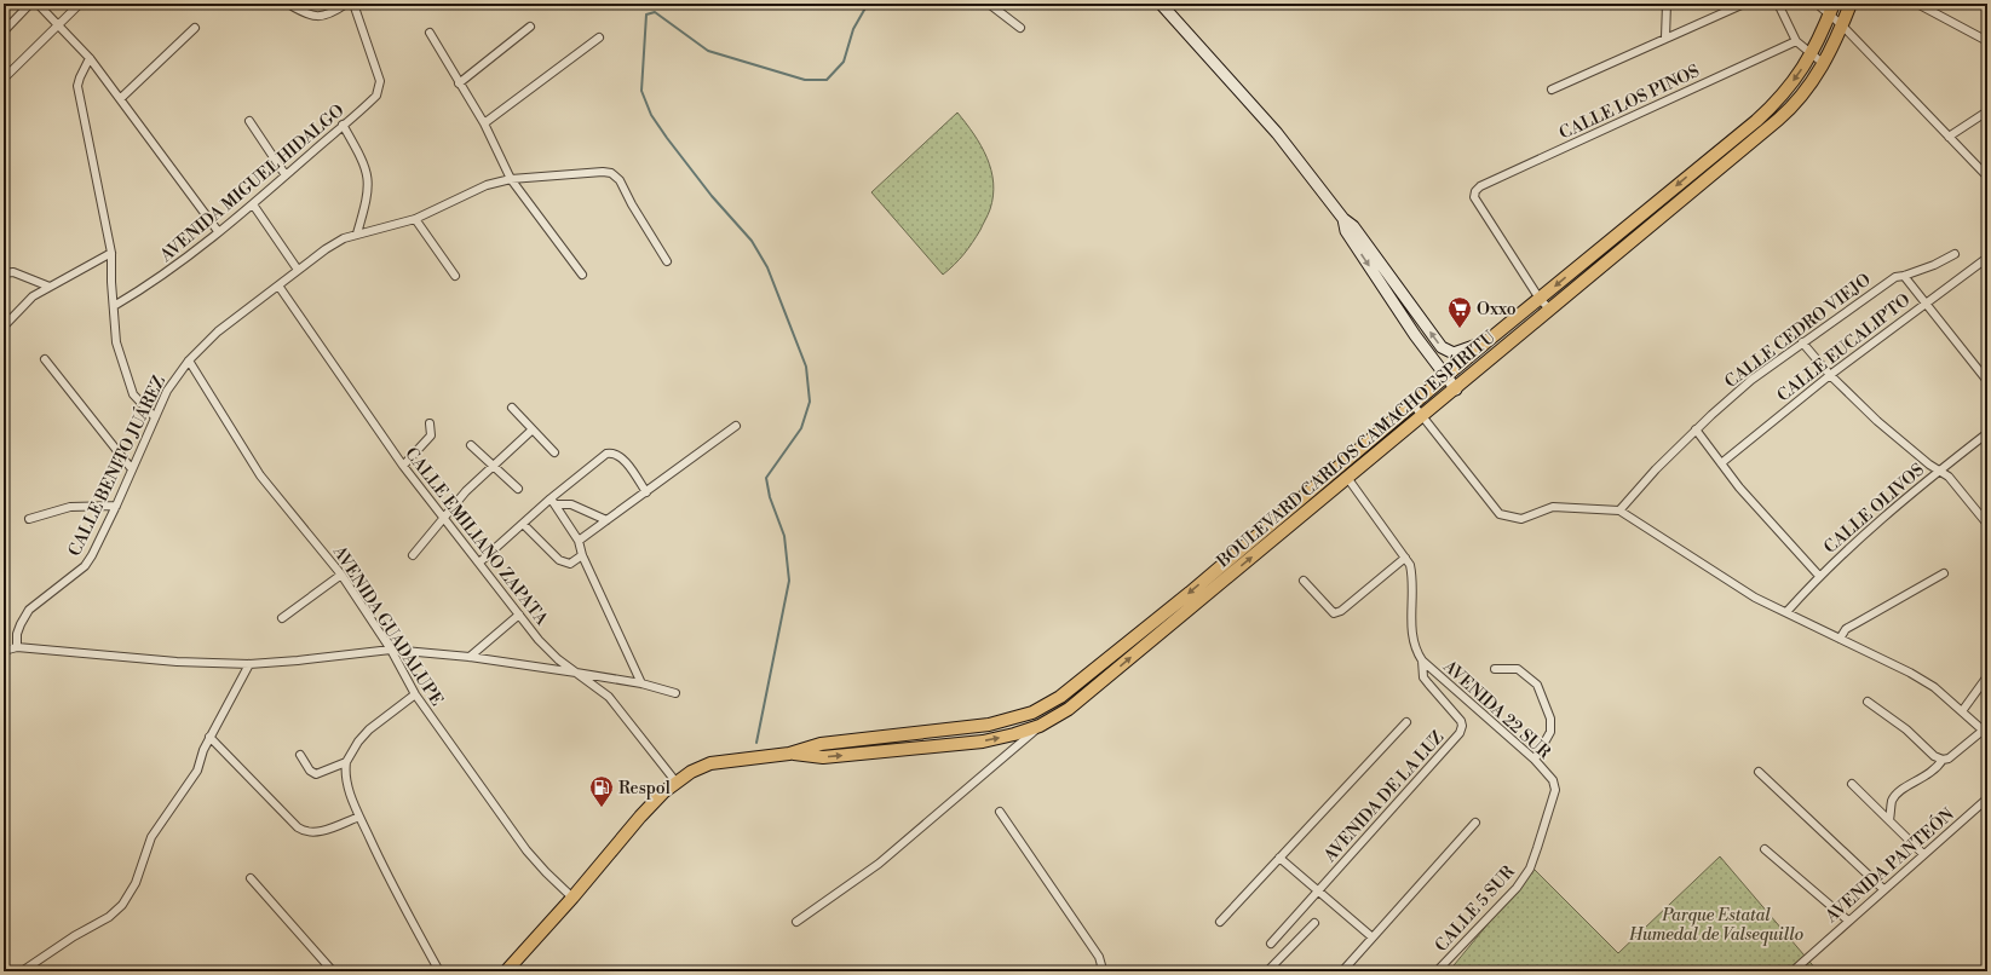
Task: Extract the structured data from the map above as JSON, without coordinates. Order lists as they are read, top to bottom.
{
  "streets": {
    "main road": ["BOULEVARD CARLOS CAMACHO ESPÍRITU"],
    "street": [
      "CALLE LOS PINOS",
      "AVENIDA MIGUEL HIDALGO",
      "CALLE CEDRO VIEJO",
      "CALLE EUCALIPTO",
      "CALLE BENITO JUÁREZ",
      "CALLE OLIVOS",
      "CALLE EMILIANO ZAPATA",
      "AVENIDA GUADALUPE",
      "AVENIDA 22 SUR",
      "AVENIDA DE LA LUZ",
      "AVENIDA PANTEÓN",
      "CALLE 5 SUR"
    ]
  },
  "crossings": [
    ["CALLE LOS PINOS", "BOULEVARD CARLOS CAMACHO ESPÍRITU"],
    ["BOULEVARD CARLOS CAMACHO ESPÍRITU", "CALLE EMILIANO ZAPATA"],
    ["BOULEVARD CARLOS CAMACHO ESPÍRITU", "AVENIDA GUADALUPE"],
    ["CALLE BENITO JUÁREZ", "CALLE EMILIANO ZAPATA"],
    ["CALLE BENITO JUÁREZ", "AVENIDA GUADALUPE"],
    ["AVENIDA 22 SUR", "AVENIDA DE LA LUZ"],
    ["AVENIDA 22 SUR", "CALLE 5 SUR"]
  ],
  "parks": ["Parque Estatal Humedal de Valsequillo"],
  "places": {
    "supermarket": ["Oxxo"],
    "fuel station": ["Respol"]
  }
}
